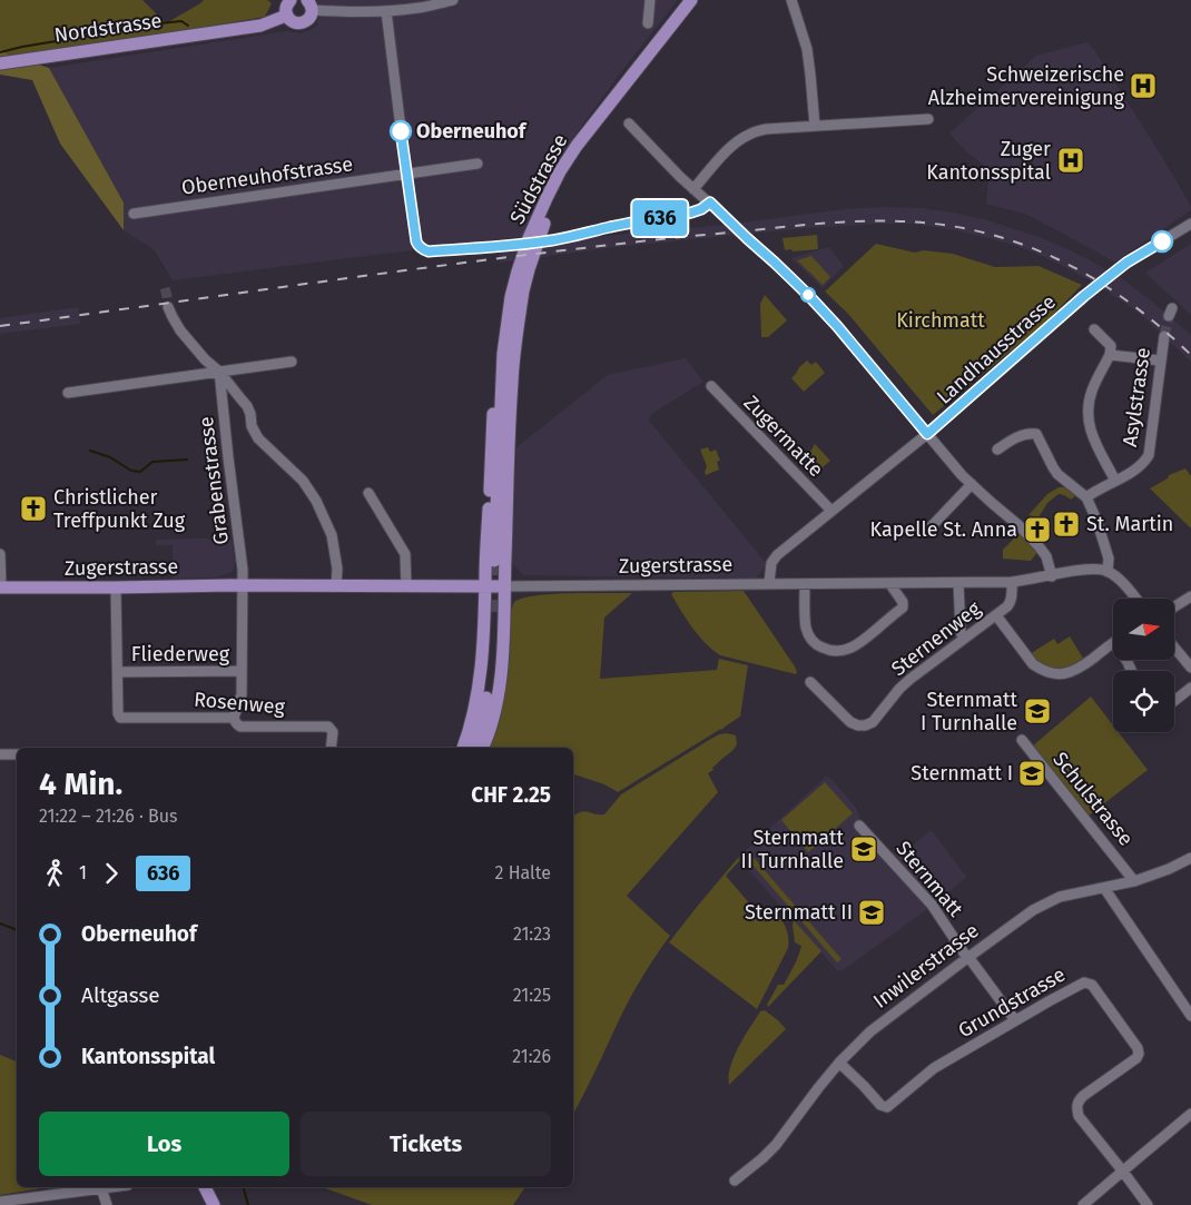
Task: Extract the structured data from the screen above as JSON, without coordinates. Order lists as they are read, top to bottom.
{
  "streets": {
    "main road": ["Nordstrasse", "Südstrasse", "Zugerstrasse"],
    "street": [
      "Oberneuhofstrasse",
      "Landhausstrasse",
      "Asylstrasse",
      "Zugermatte",
      "Grabenstrasse",
      "Sternenweg",
      "Fliederweg",
      "Rosenweg",
      "Schulstrasse",
      "Sternmatt",
      "Inwilerstrasse",
      "Grundstrasse"
    ]
  },
  "crossings": [
    ["Landhausstrasse", "Zugermatte"],
    ["Landhausstrasse", "Zugerstrasse"],
    ["Grabenstrasse", "Zugerstrasse"],
    ["Zugerstrasse", "Sternenweg"],
    ["Fliederweg", "Rosenweg"],
    ["Schulstrasse", "Inwilerstrasse"],
    ["Sternmatt", "Inwilerstrasse"],
    ["Sternmatt", "Grundstrasse"],
    ["Inwilerstrasse", "Grundstrasse"]
  ],
  "parks": ["Kirchmatt"],
  "places": {
    "hospital": ["Schweizerische Alzheimervereinigung", "Zuger Kantonsspital"],
    "other": ["Oberneuhof"],
    "church": ["Christlicher Treffpunkt Zug", "St. Martin", "Kapelle St. Anna"],
    "school or university": [
      "Sternmatt I Turnhalle",
      "Sternmatt I",
      "Sternmatt II Turnhalle",
      "Sternmatt II"
    ]
  },
  "lines": ["bus line 636"],
  "north": "right",
  "page": {
    "on_map": "636",
    "heading": ["4 Min.", "21:22 – 21:26 · Bus", "CHF 2.25"],
    "legs": ["1", "636", "2 Halte"],
    "list": [
      {
        "name": "Oberneuhof",
        "value": "21:23"
      },
      {
        "name": "Altgasse",
        "value": "21:25"
      },
      {
        "name": "Kantonsspital",
        "value": "21:26"
      }
    ],
    "buttons": ["Los", "Tickets"]
  }
}
